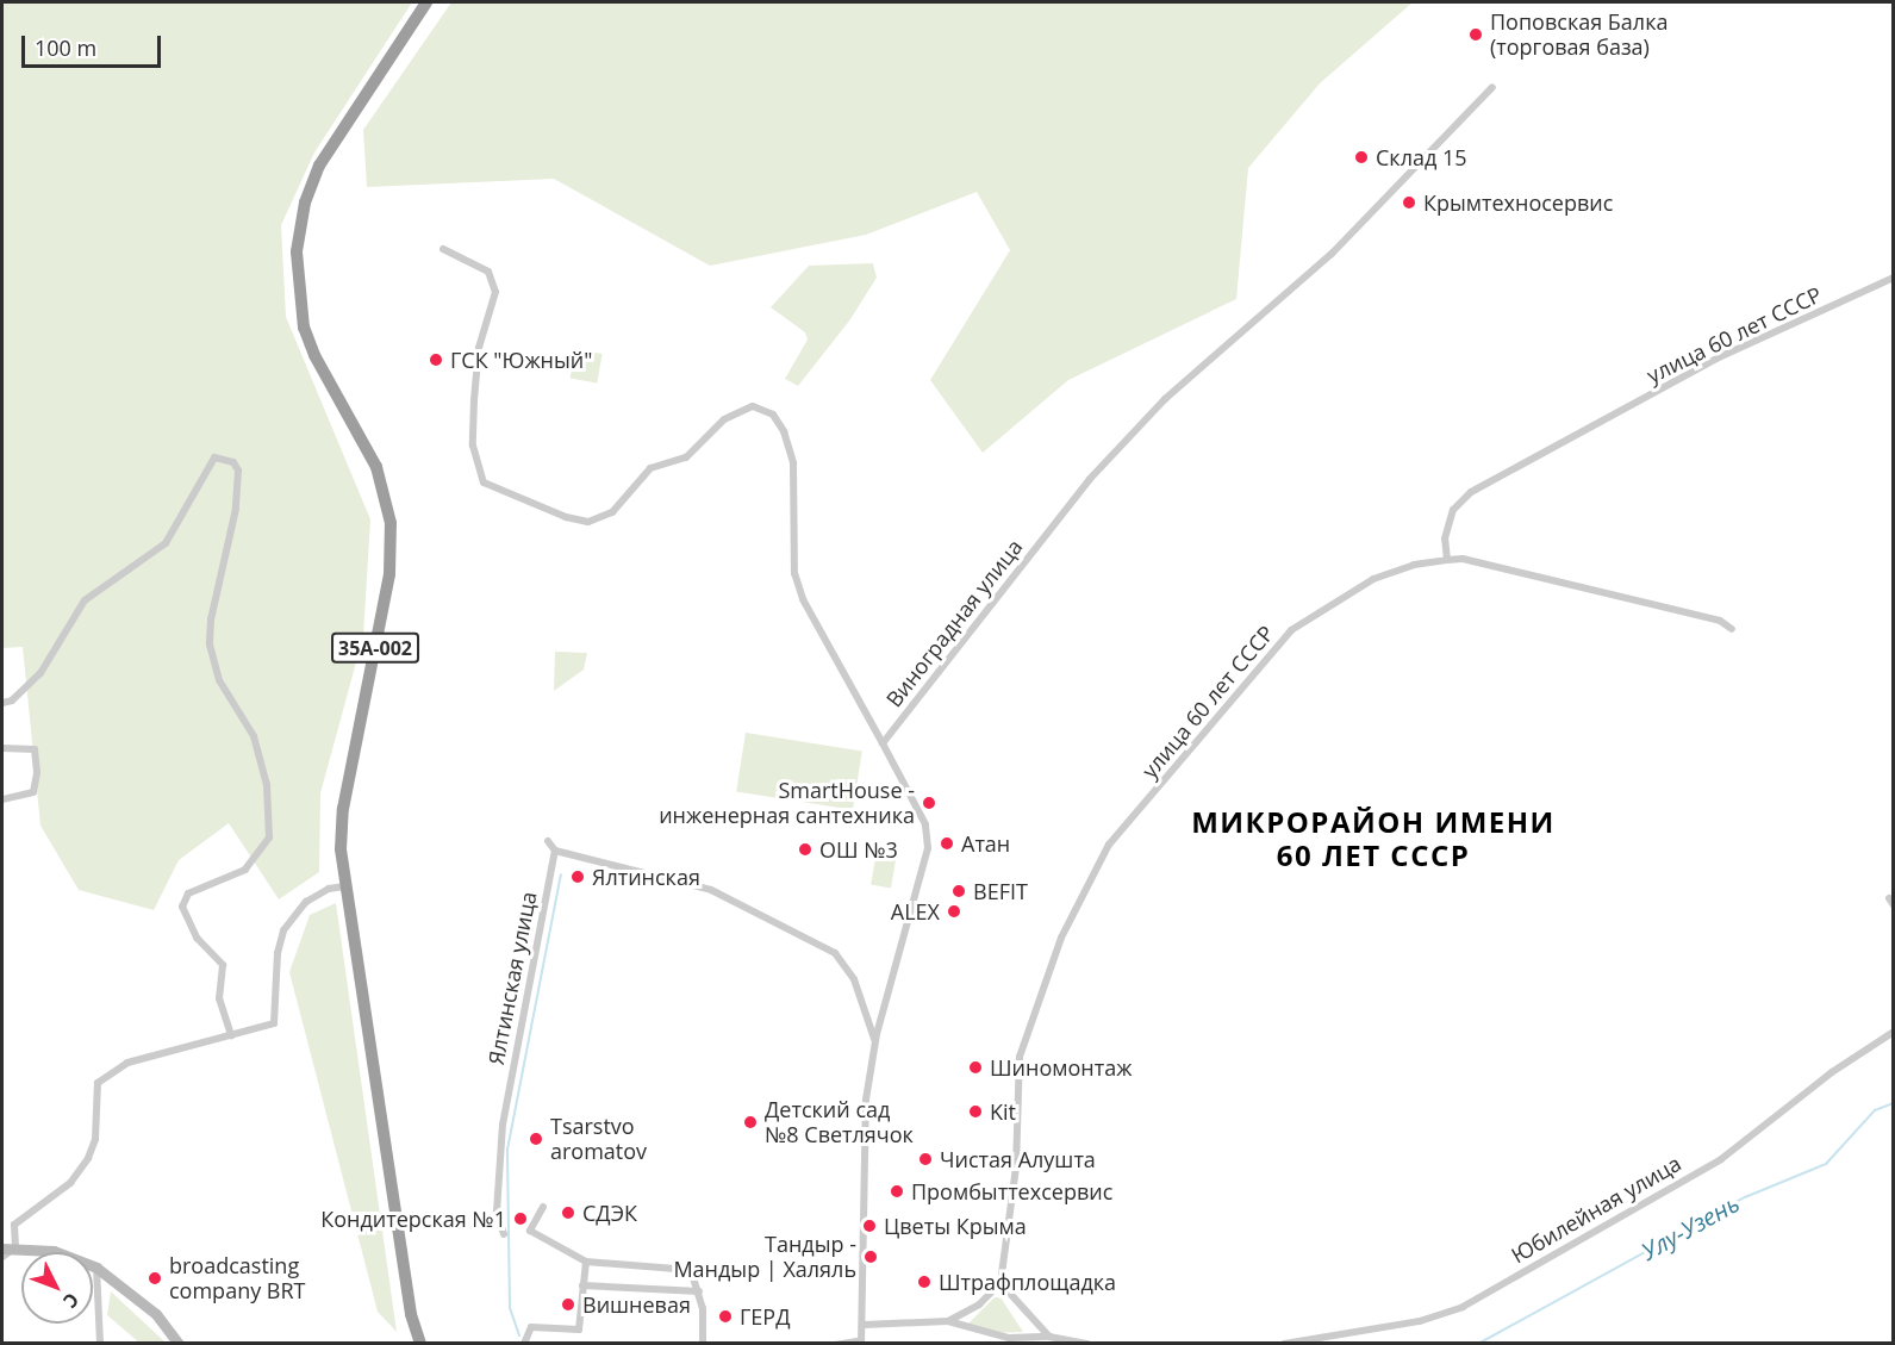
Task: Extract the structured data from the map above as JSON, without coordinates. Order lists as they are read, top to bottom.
{
  "streets": {
    "highway": ["35А-002"],
    "street": [
      "улица 60 лет СССР",
      "Виноградная улица",
      "Ялтинская улица",
      "Юбилейная улица"
    ]
  },
  "districts": ["МИКРОРАЙОН ИМЕНИ 60 ЛЕТ СССР"],
  "water": ["Улу-Узень"],
  "places": [
    "Поповская Балка (торговая база)",
    "Склад 15",
    "Крымтехносервис",
    "ГСК \"Южный\"",
    "SmartHouse - инженерная сантехника",
    "Атан",
    "ОШ №3",
    "Ялтинская",
    "BEFIT",
    "ALEX",
    "Шиномонтаж",
    "Kit",
    "Детский сад №8 Светлячок",
    "Tsarstvo aromatov",
    "Чистая Алушта",
    "Промбыттехсервис",
    "СДЭК",
    "Кондитерская №1",
    "Цветы Крыма",
    "Тандыр - Мандыр | Халяль",
    "broadcasting company BRT",
    "Штрафплощадка",
    "Вишневая",
    "ГЕРД"
  ],
  "scale_bar": "100 m",
  "north": "bottom right"
}
